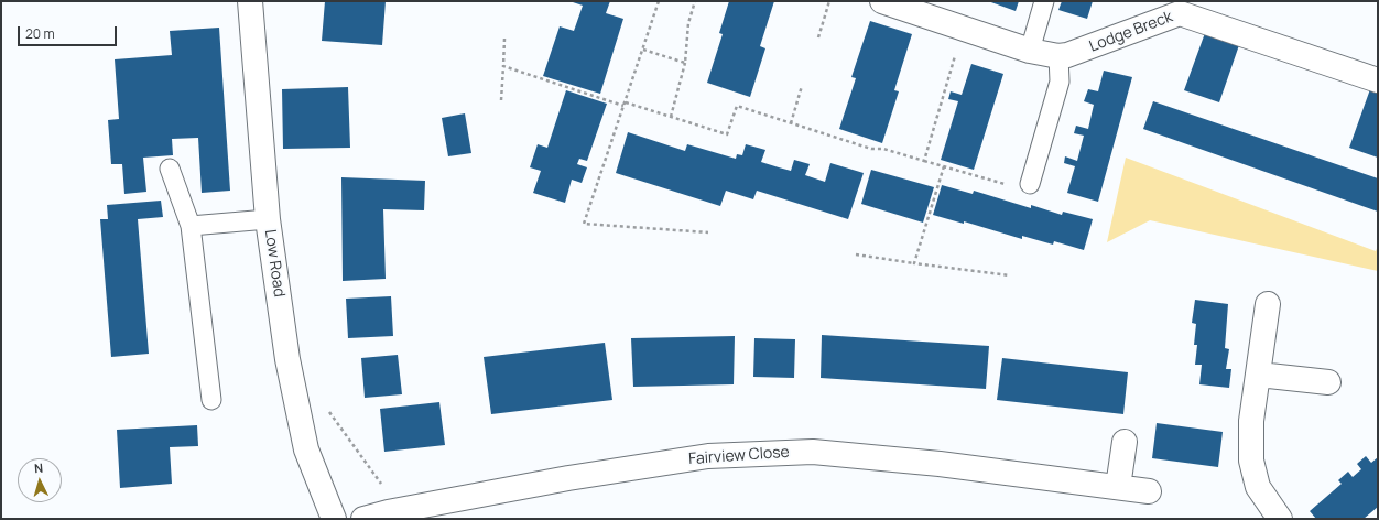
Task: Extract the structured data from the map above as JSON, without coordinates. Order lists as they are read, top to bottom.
{
  "streets": {
    "street": ["Lodge Breck", "Low Road", "Fairview Close"]
  },
  "scale_bar": "20 m",
  "north": "top"
}
